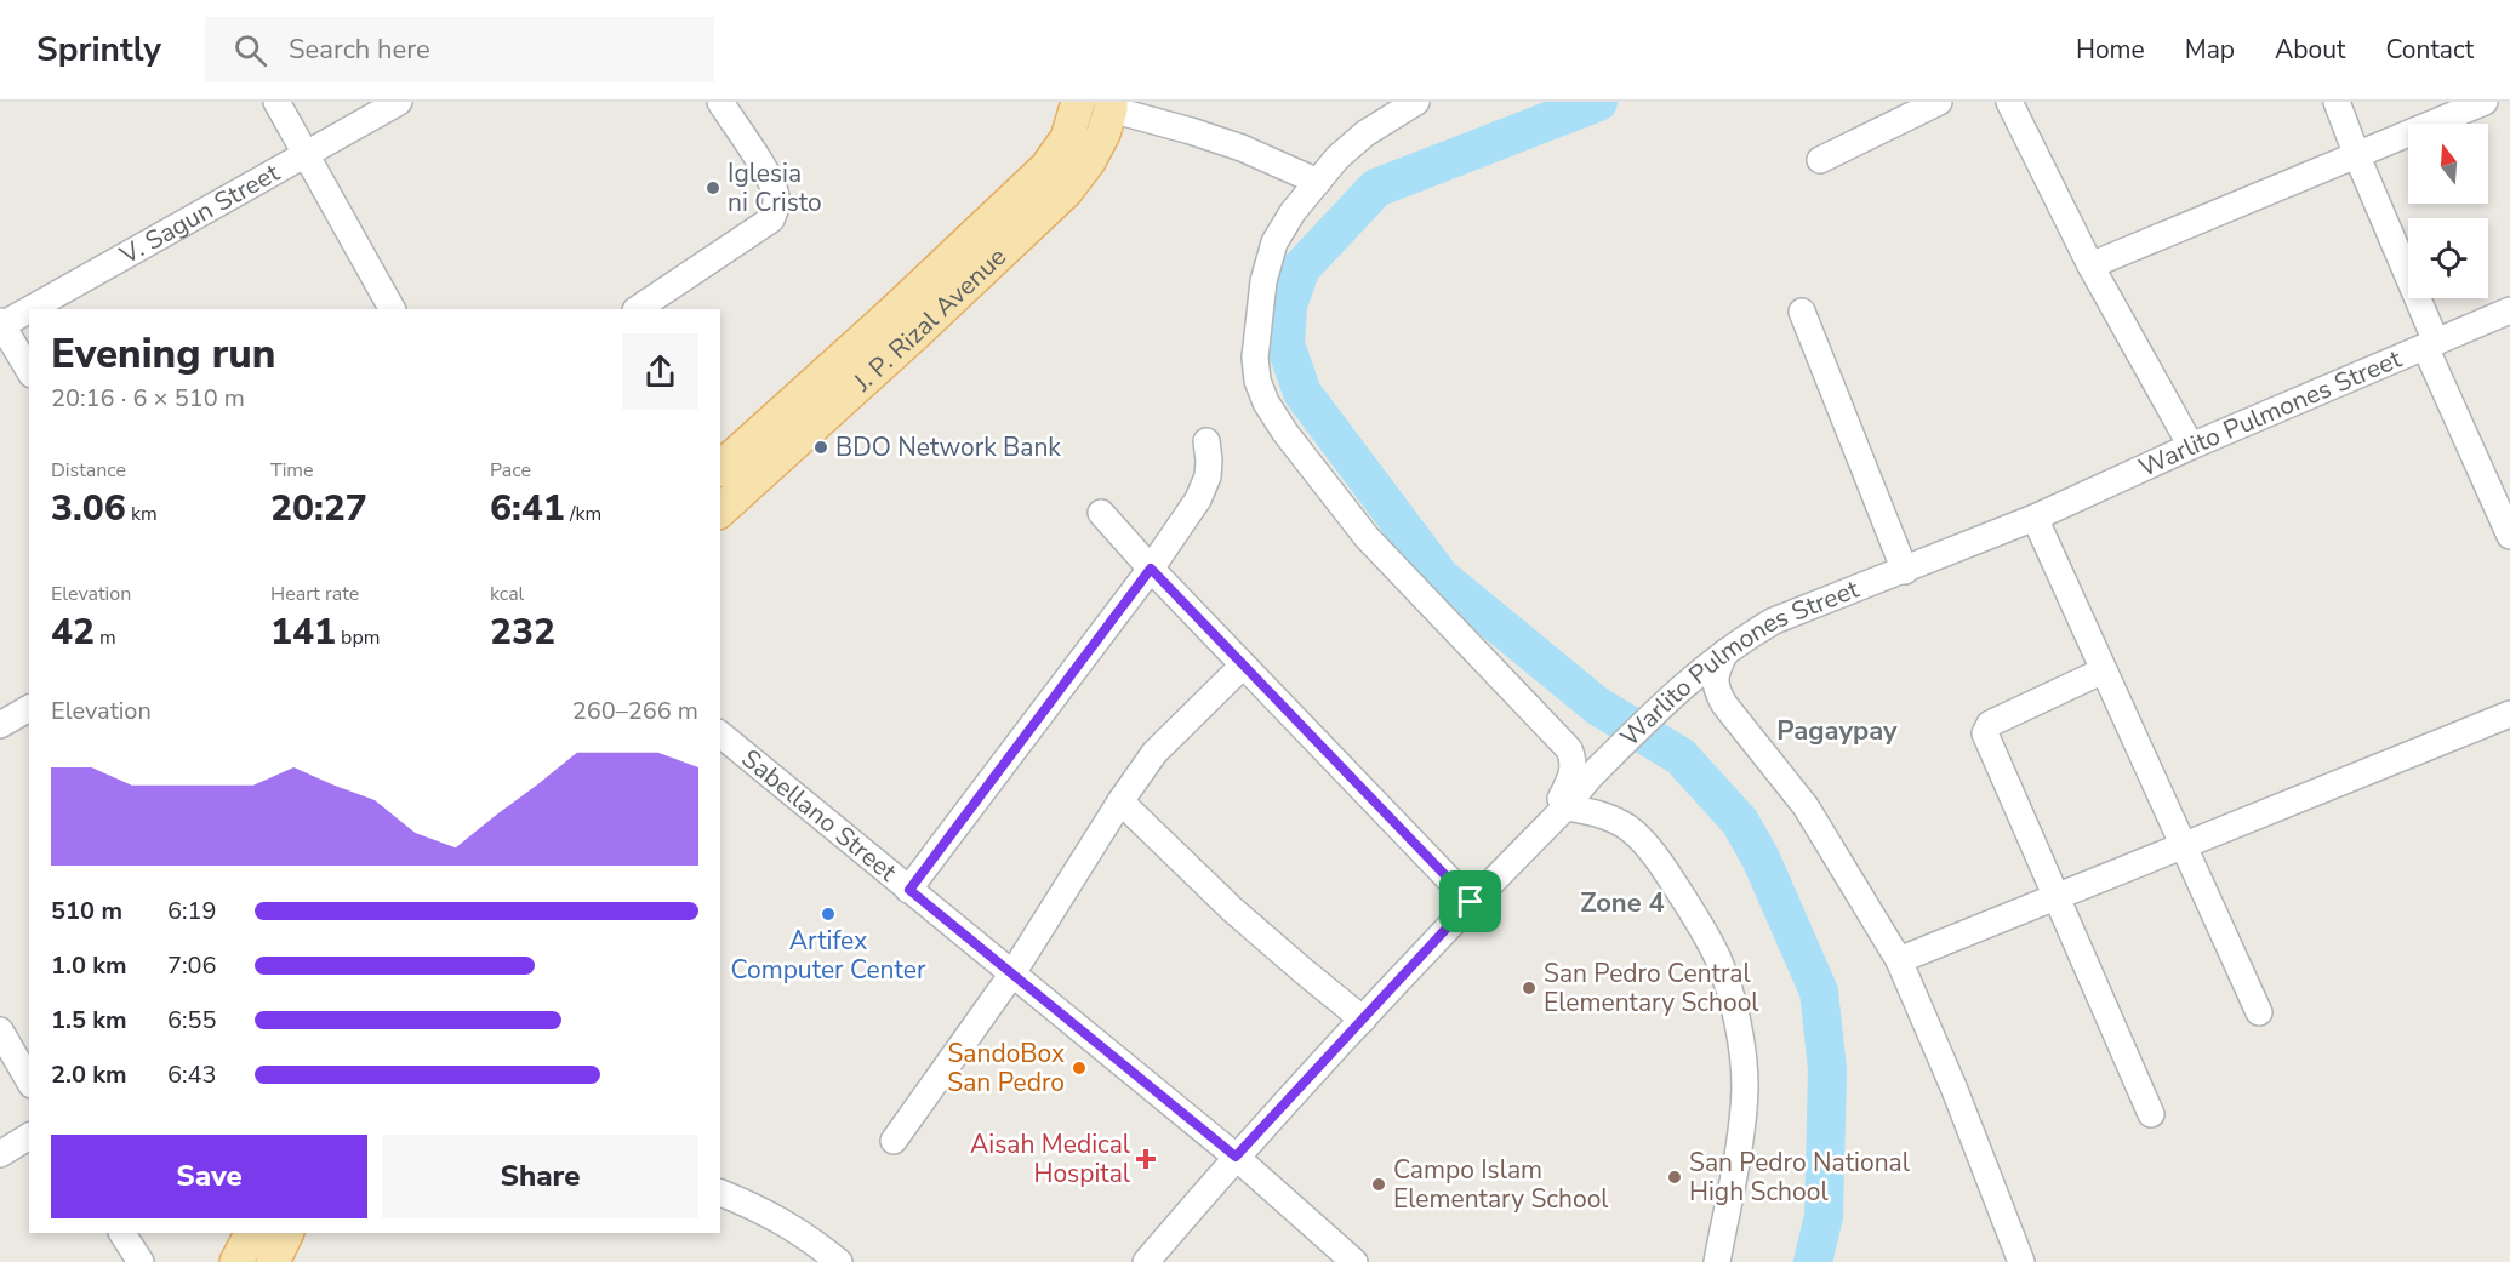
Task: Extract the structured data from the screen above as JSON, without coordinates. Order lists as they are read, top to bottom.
{
  "streets": {
    "main road": ["J. P. Rizal Avenue"],
    "street": ["V. Sagun Street", "Warlito Pulmones Street", "Sabellano Street"]
  },
  "crossings": [
    ["Warlito Pulmones Street", "Sabellano Street"]
  ],
  "districts": ["Pagaypay", "Zone 4"],
  "places": {
    "other": [
      "Iglesia ni Cristo",
      "BDO Network Bank",
      "Artifex Computer Center",
      "San Pedro Central Elementary School",
      "SandoBox San Pedro",
      "San Pedro National High School",
      "Campo Islam Elementary School"
    ],
    "health": ["Aisah Medical Hospital"]
  },
  "north": "top",
  "page": {
    "header": "Sprintly",
    "search": "Search here",
    "nav": [
      "Home",
      "Map",
      "About",
      "Contact"
    ],
    "heading": ["Evening run", "20:16 · 6 × 510 m"],
    "stats": [
      ["Distance", "3.06 km"],
      ["Time", "20:27"],
      ["Pace", "6:41 /km"],
      ["Elevation", "42 m"],
      ["Heart rate", "141 bpm"],
      ["kcal", "232"]
    ],
    "chart": ["Elevation", "260–266 m"],
    "list": [
      {
        "name": "510 m",
        "note": "6:19"
      },
      {
        "name": "1.0 km",
        "note": "7:06"
      },
      {
        "name": "1.5 km",
        "note": "6:55"
      },
      {
        "name": "2.0 km",
        "note": "6:43"
      }
    ],
    "buttons": ["Save", "Share"]
  }
}
